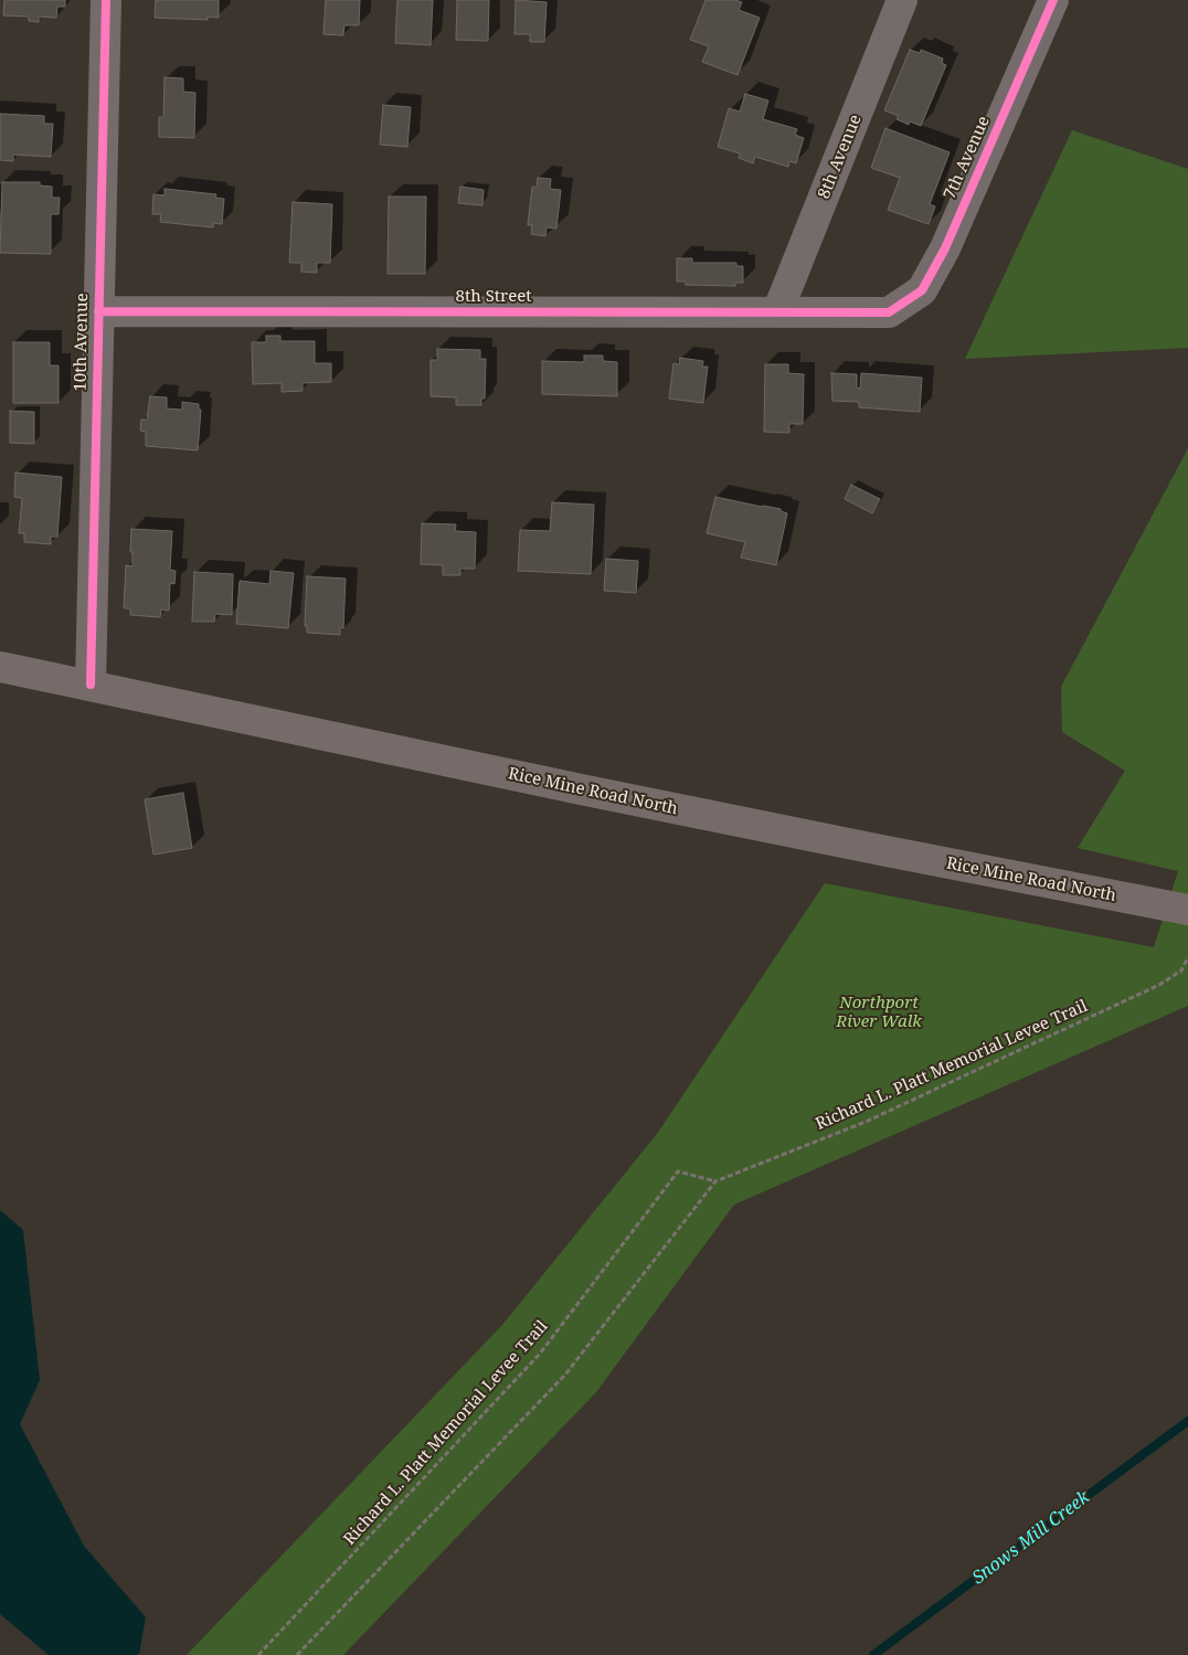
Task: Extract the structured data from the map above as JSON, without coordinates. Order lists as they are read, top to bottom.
{
  "streets": {
    "main road": ["Rice Mine Road North"],
    "street": [
      "8th Avenue",
      "7th Avenue",
      "8th Street",
      "10th Avenue"
    ],
    "path": ["Richard L. Platt Memorial Levee Trail"]
  },
  "crossings": [
    ["8th Avenue", "8th Street"],
    ["7th Avenue", "8th Street"],
    ["8th Street", "10th Avenue"],
    ["10th Avenue", "Rice Mine Road North"]
  ],
  "water": ["Snows Mill Creek"],
  "parks": ["Northport River Walk"]
}
